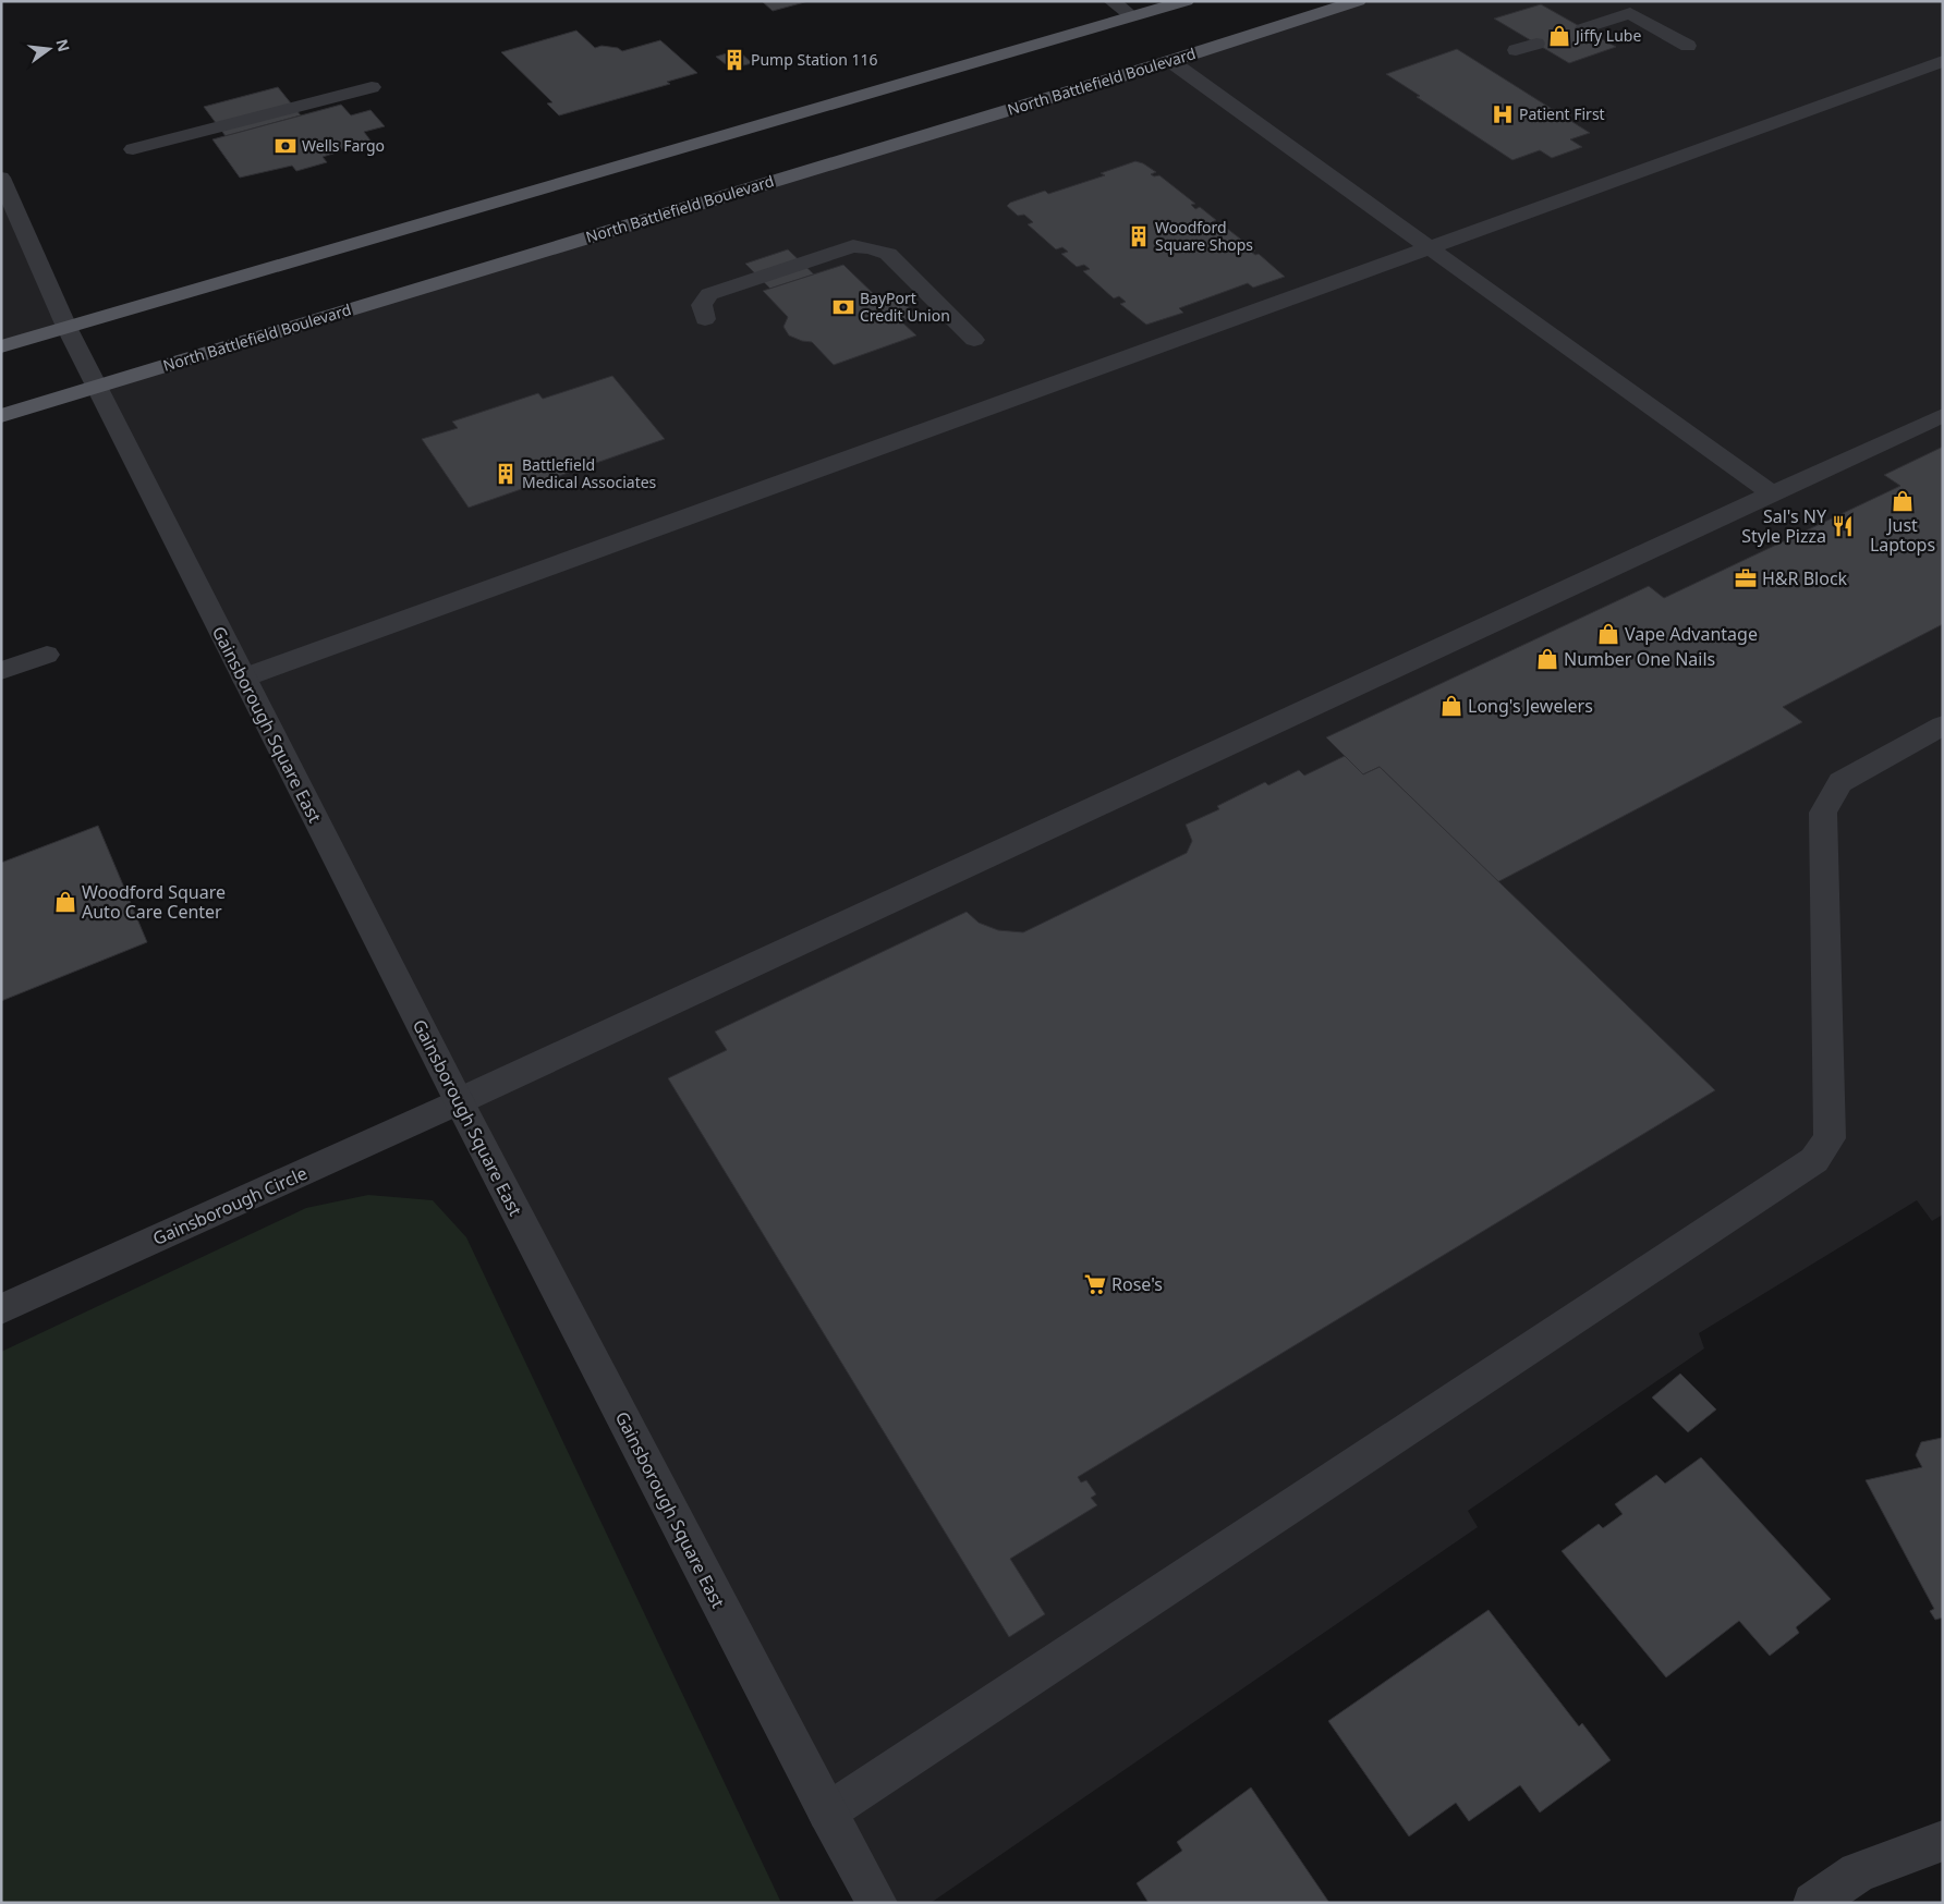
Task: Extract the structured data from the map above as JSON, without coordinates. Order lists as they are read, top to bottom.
{
  "streets": {
    "main road": ["North Battlefield Boulevard"],
    "street": ["Gainsborough Square East", "Gainsborough Circle"]
  },
  "crossings": [
    ["North Battlefield Boulevard", "Gainsborough Square East"],
    ["Gainsborough Square East", "Gainsborough Circle"]
  ],
  "places": {
    "shop": [
      "Jiffy Lube",
      "Just Laptops",
      "Vape Advantage",
      "Number One Nails",
      "Long's Jewelers",
      "Woodford Square Auto Care Center"
    ],
    "building": ["Pump Station 116", "Woodford Square Shops", "Battlefield Medical Associates"],
    "hospital": ["Patient First"],
    "bank": ["Wells Fargo", "BayPort Credit Union"],
    "restaurant": ["Sal's NY Style Pizza"],
    "office": ["H&R Block"],
    "supermarket": ["Rose's"]
  },
  "north": "right"
}
